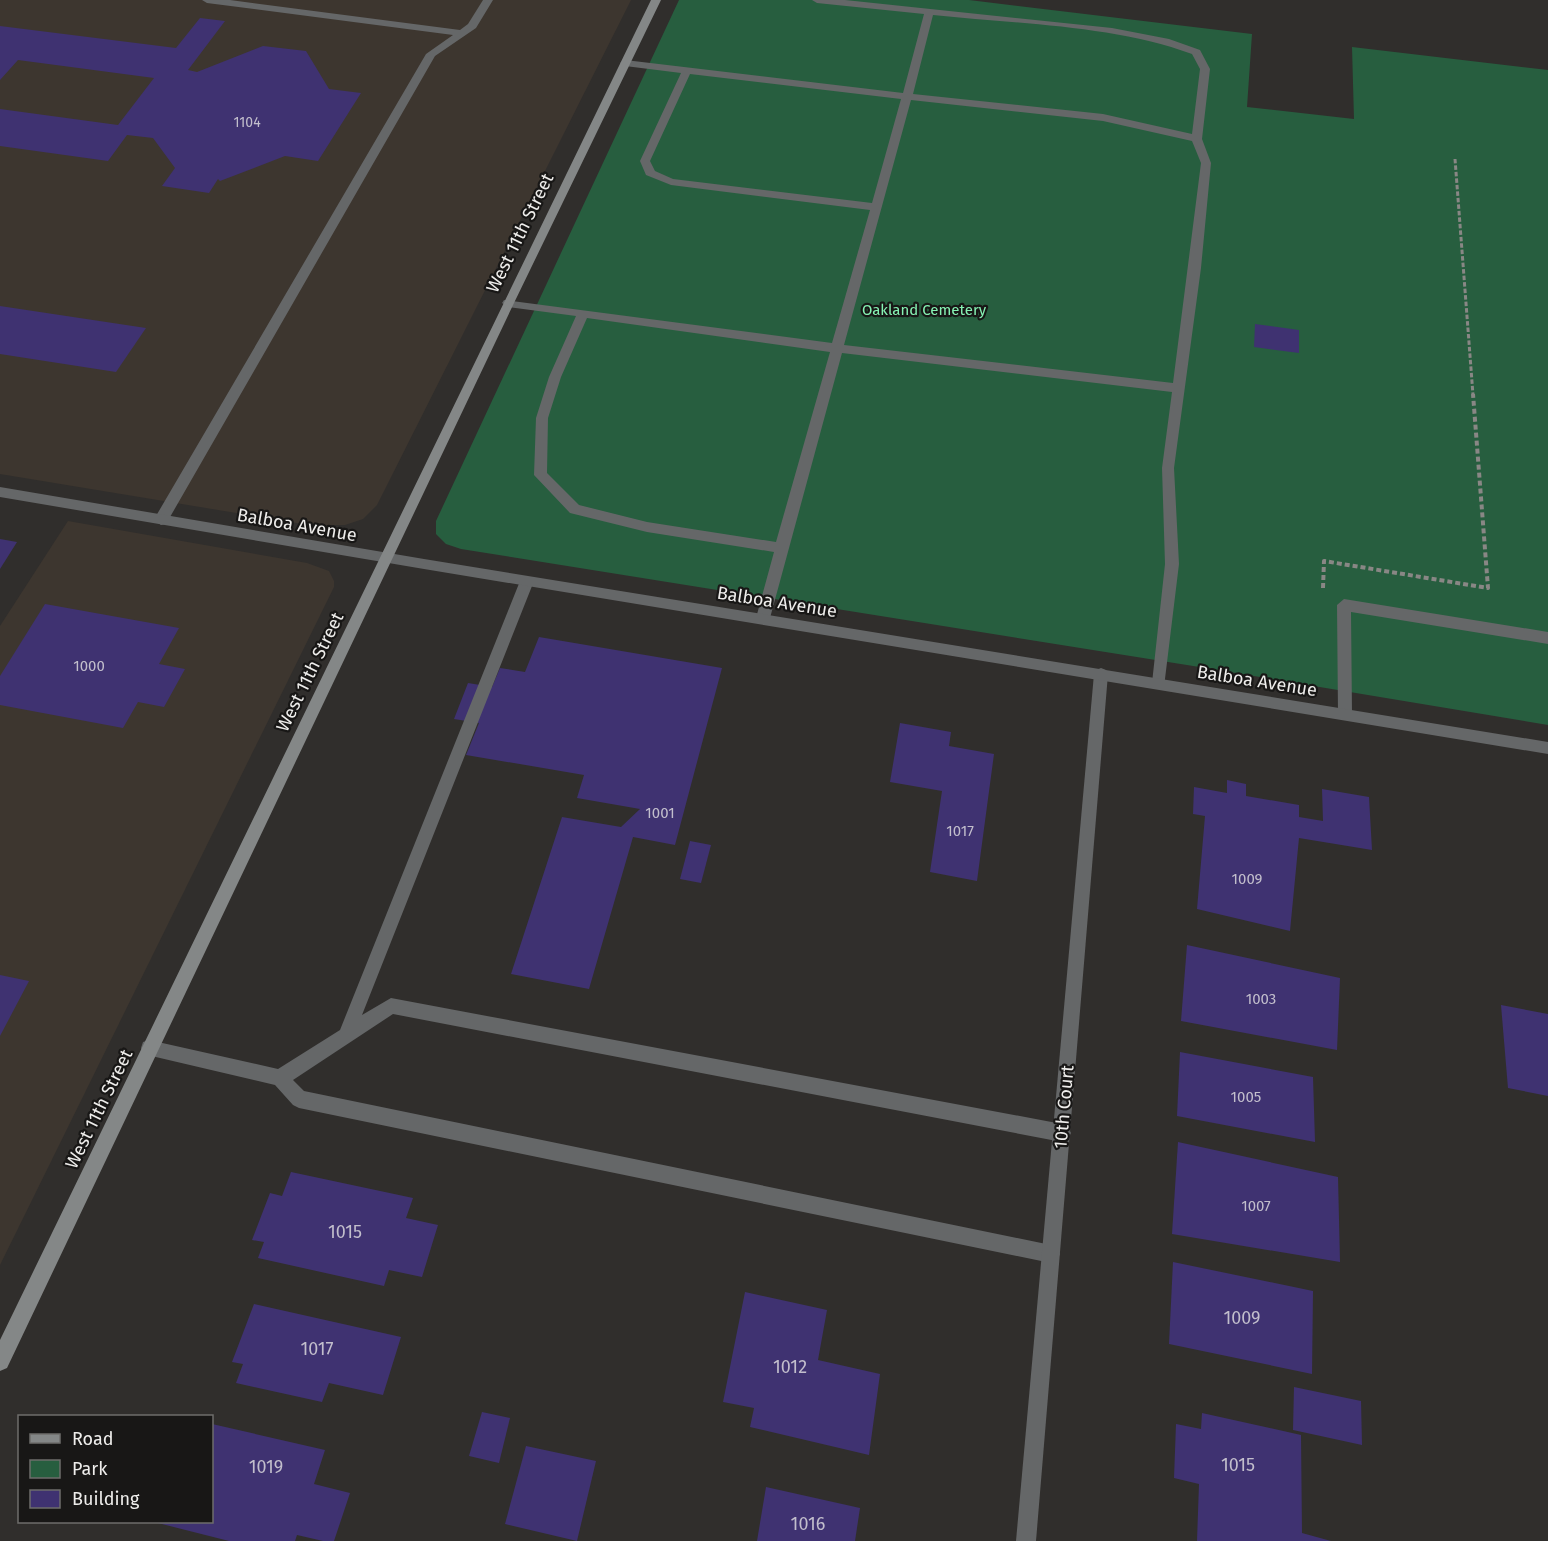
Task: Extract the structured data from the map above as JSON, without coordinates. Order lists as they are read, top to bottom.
{
  "streets": {
    "main road": ["West 11th Street"],
    "street": ["Balboa Avenue", "10th Court"]
  },
  "crossings": [
    ["West 11th Street", "Balboa Avenue"],
    ["Balboa Avenue", "10th Court"]
  ],
  "parks": ["Oakland Cemetery"],
  "house_numbers": [
    "1104",
    "1000",
    "1001",
    "1017",
    "1009",
    "1003",
    "1005",
    "1007",
    "1015",
    "1009",
    "1017",
    "1012",
    "1015",
    "1019",
    "1016"
  ],
  "legend": ["Road", "Park", "Building"]
}
